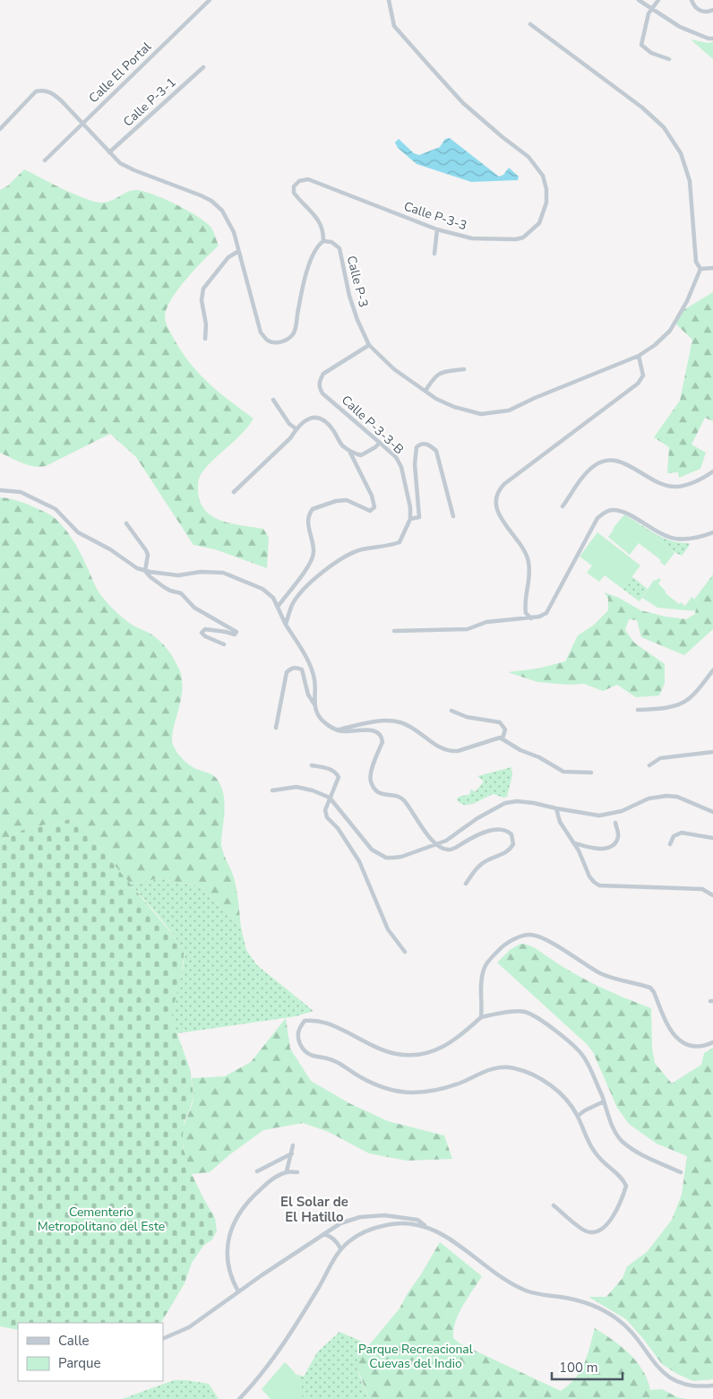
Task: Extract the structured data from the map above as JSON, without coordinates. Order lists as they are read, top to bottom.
{
  "streets": {
    "street": [
      "Calle El Portal",
      "Calle P-3-1",
      "Calle P-3-3",
      "Calle P-3",
      "Calle P-3-3-B"
    ]
  },
  "crossings": [
    ["Calle P-3-3", "Calle P-3"],
    ["Calle P-3", "Calle P-3-3-B"]
  ],
  "districts": ["El Solar de El Hatillo"],
  "parks": ["Cementerio Metropolitano del Este", "Parque Recreacional Cuevas del Indio"],
  "legend": ["Calle", "Parque"],
  "scale_bar": "100 m"
}
